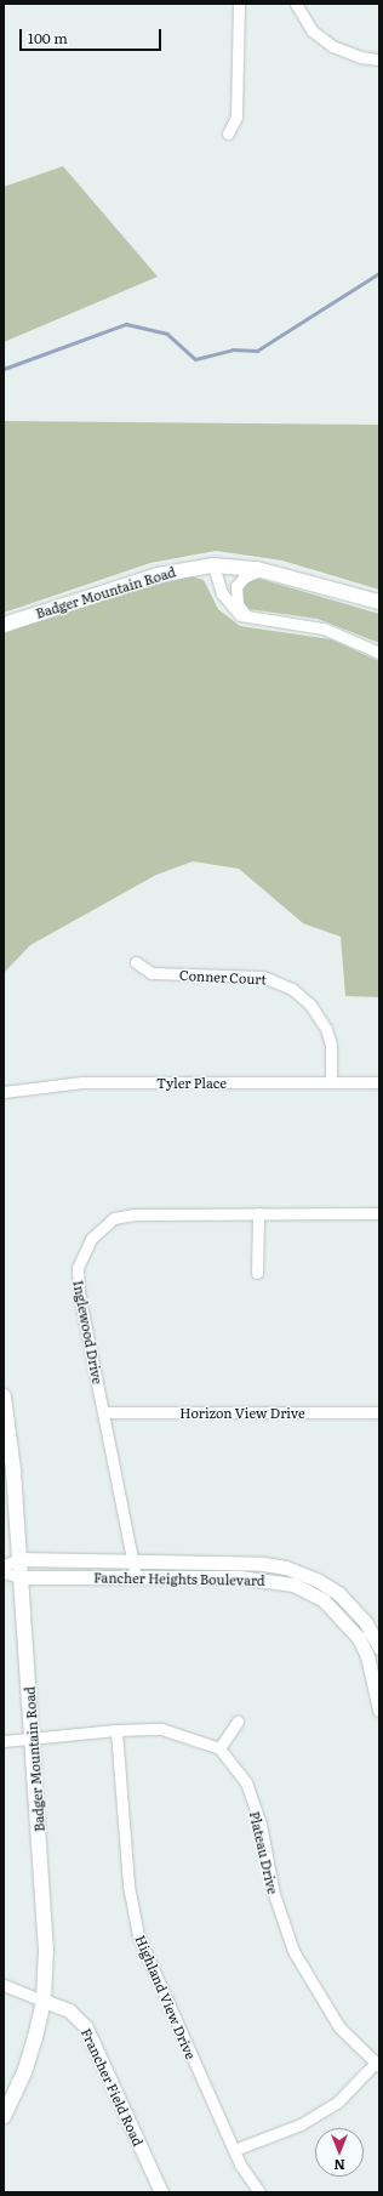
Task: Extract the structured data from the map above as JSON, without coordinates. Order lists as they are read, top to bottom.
{
  "streets": {
    "main road": ["Badger Mountain Road"],
    "street": [
      "Conner Court",
      "Tyler Place",
      "Inglewood Drive",
      "Horizon View Drive",
      "Fancher Heights Boulevard",
      "Plateau Drive",
      "Highland View Drive",
      "Francher Field Road"
    ]
  },
  "crossings": [
    ["Badger Mountain Road", "Fancher Heights Boulevard"],
    ["Badger Mountain Road", "Francher Field Road"],
    ["Conner Court", "Tyler Place"],
    ["Inglewood Drive", "Horizon View Drive"],
    ["Inglewood Drive", "Fancher Heights Boulevard"]
  ],
  "scale_bar": "100 m",
  "north": "bottom"
}
